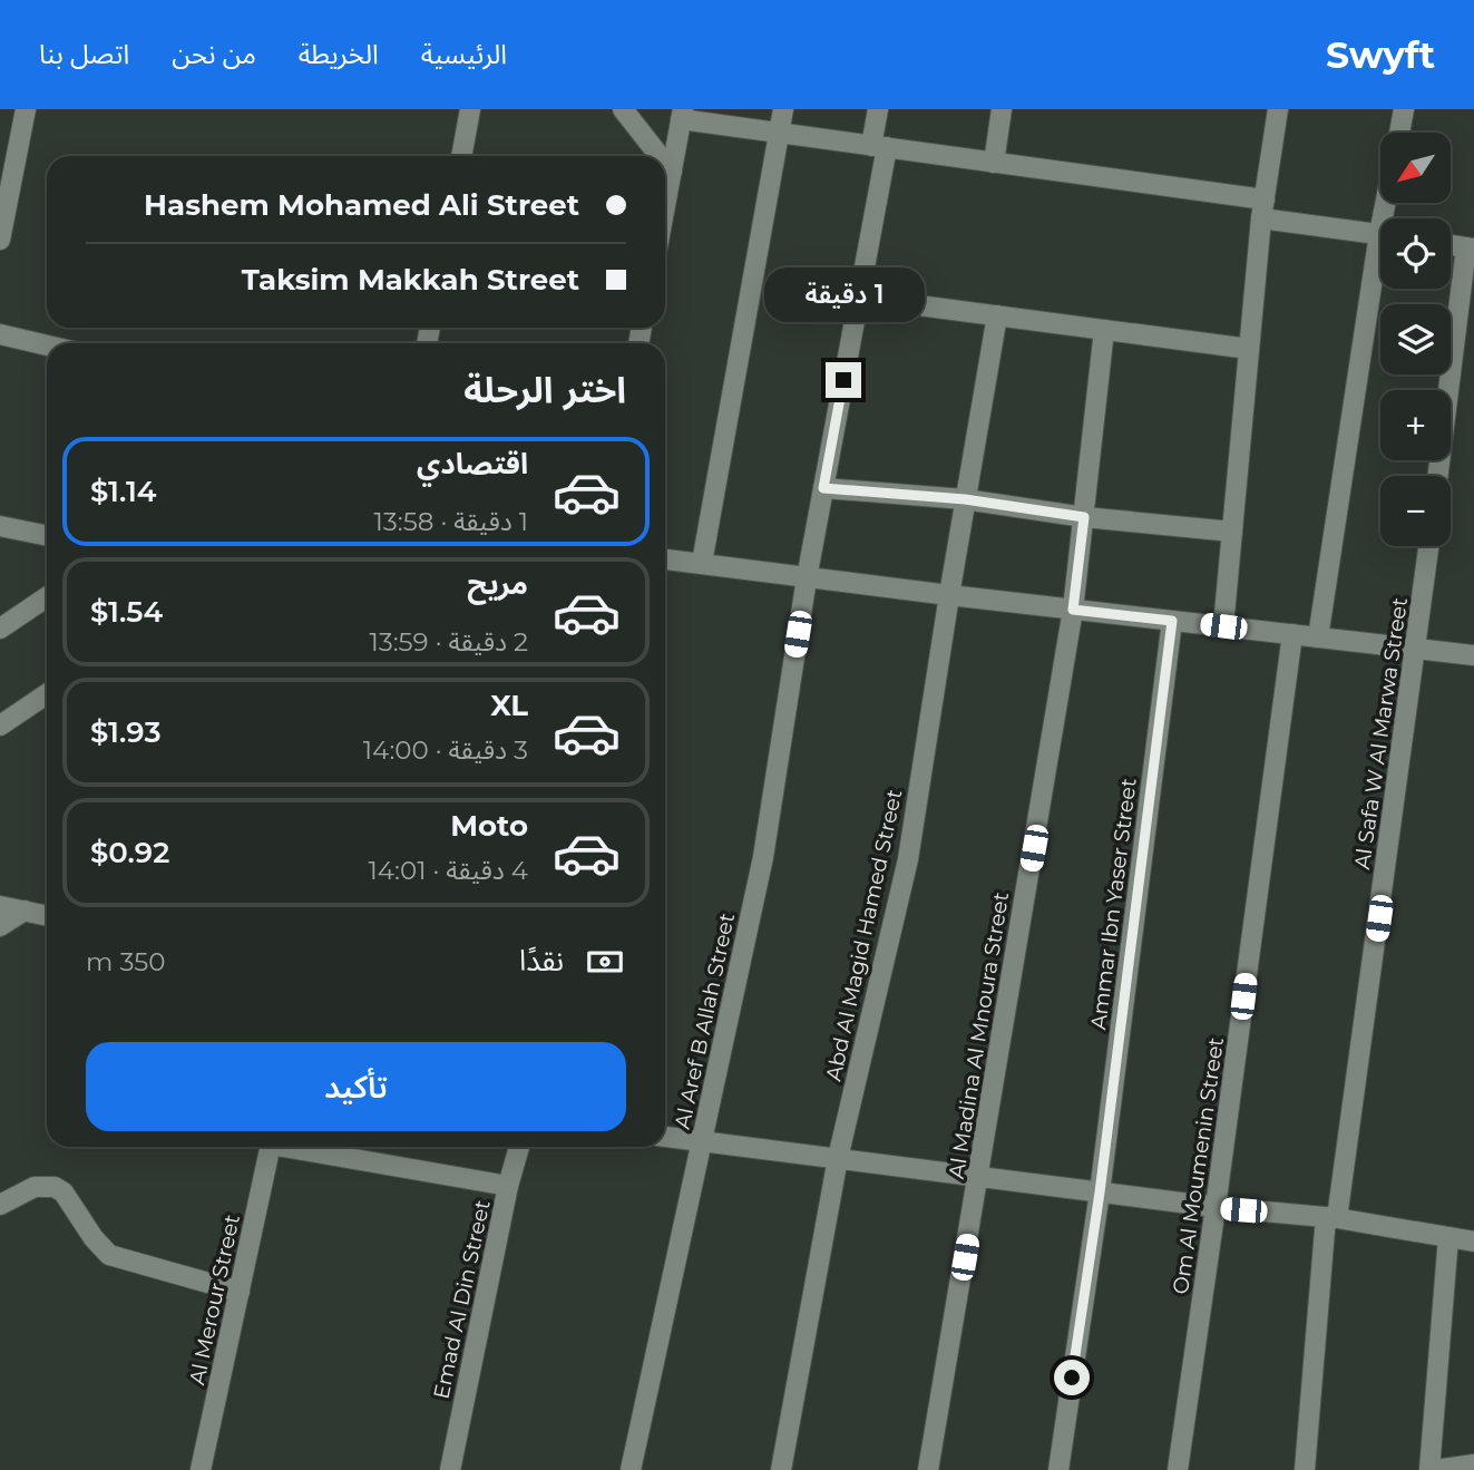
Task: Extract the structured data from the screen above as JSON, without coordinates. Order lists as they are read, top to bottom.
{
  "streets": {
    "street": [
      "Al Safa W Al Marwa Street",
      "Ammar Ibn Yaser Street",
      "Abd Al Magid Hamed Street",
      "Al Aref B Allah Street",
      "Al Madina Al Mnoura Street",
      "Om Al Moumenin Street",
      "Al Merour Street",
      "Emad Al Din Street"
    ]
  },
  "north": "bottom left",
  "page": {
    "header": "Swyft",
    "nav": [
      "الرئيسية",
      "الخريطة",
      "من نحن",
      "اتصل بنا"
    ],
    "map_buttons": ["+", "−"],
    "banner": ["Hashem Mohamed Ali Street", "Taksim Makkah Street"],
    "bubble": "1 دقيقة",
    "heading": "اختر الرحلة",
    "list": [
      {
        "name": "اقتصادي",
        "note": "1 دقيقة · 13:58",
        "value": "$1.14"
      },
      {
        "name": "مريح",
        "note": "2 دقيقة · 13:59",
        "value": "$1.54"
      },
      {
        "name": "XL",
        "note": "3 دقيقة · 14:00",
        "value": "$1.93"
      },
      {
        "name": "Moto",
        "note": "4 دقيقة · 14:01",
        "value": "$0.92"
      }
    ],
    "pay": ["نقدًا", "350 m"],
    "buttons": "تأكيد"
  }
}
